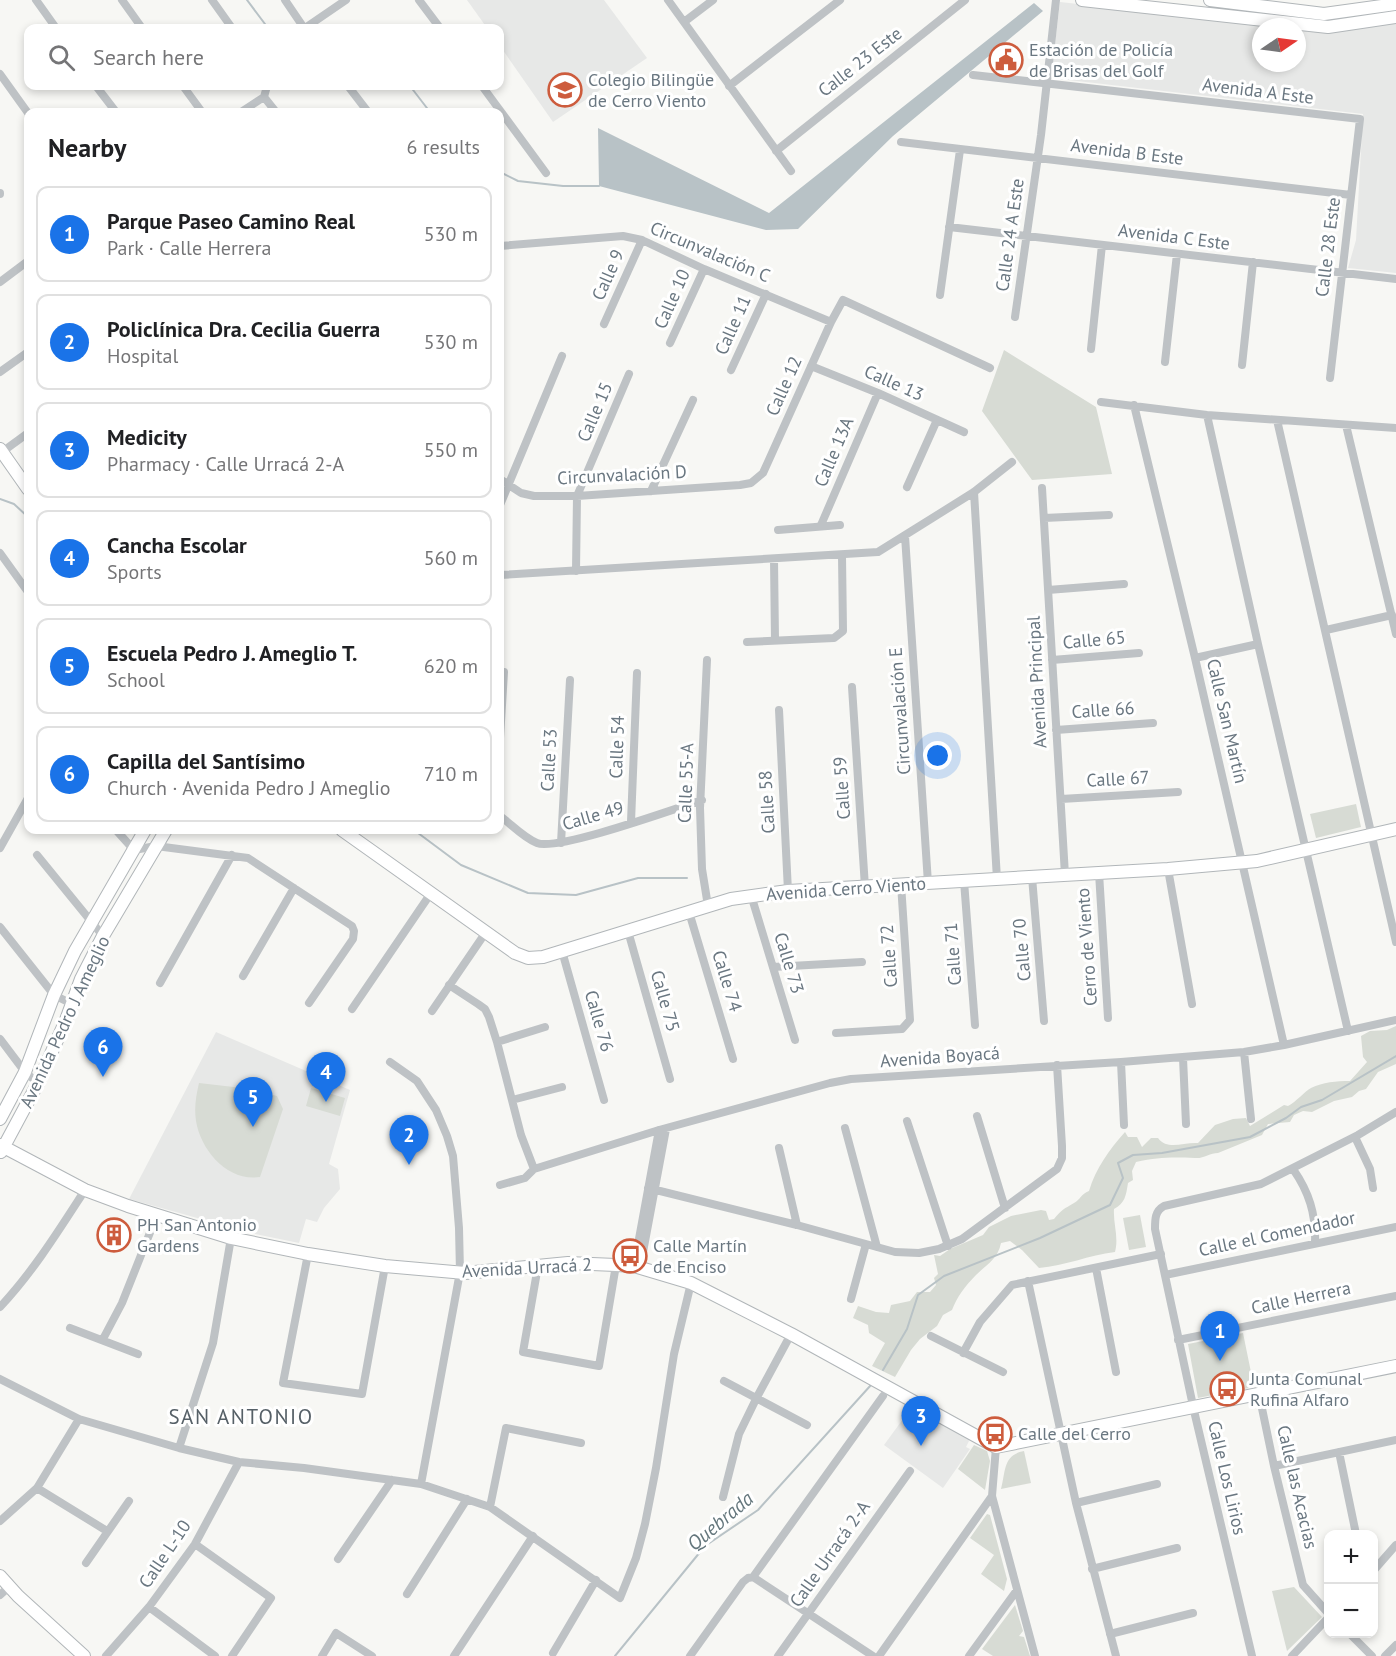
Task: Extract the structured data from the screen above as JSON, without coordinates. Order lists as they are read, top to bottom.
{
  "streets": {
    "street": [
      "Calle 23 Este",
      "Avenida A Este",
      "Avenida B Este",
      "Calle 24 A Este",
      "Avenida C Este",
      "Calle 28 Este",
      "Circunvalación C",
      "Calle 9",
      "Calle 10",
      "Calle 11",
      "Calle 13",
      "Calle 12",
      "Calle 15",
      "Calle 13A",
      "Circunvalación D",
      "Calle 65",
      "Avenida Principal",
      "Calle 66",
      "Circunvalación E",
      "Calle San Martín",
      "Calle 54",
      "Calle 53",
      "Calle 67",
      "Calle 55-A",
      "Calle 59",
      "Calle 58",
      "Calle 49",
      "Avenida Cerro Viento",
      "Cerro de Viento",
      "Calle 70",
      "Calle 71",
      "Calle 72",
      "Calle 73",
      "Calle 74",
      "Calle 75",
      "Calle 76",
      "Avenida Pedro J Ameglio",
      "Avenida Boyacá",
      "Calle el Comendador",
      "Avenida Urracá 2",
      "Calle Herrera",
      "Calle Los Lirios",
      "Calle las Acacias",
      "Calle L-10",
      "Calle Urracá 2-A"
    ]
  },
  "crossings": [
    ["Avenida A Este", "Calle 24 A Este"],
    ["Avenida A Este", "Calle 28 Este"],
    ["Avenida B Este", "Calle 24 A Este"],
    ["Avenida B Este", "Calle 28 Este"],
    ["Calle 24 A Este", "Avenida C Este"],
    ["Avenida C Este", "Calle 28 Este"],
    ["Circunvalación C", "Calle 9"],
    ["Circunvalación C", "Calle 10"],
    ["Circunvalación C", "Calle 11"],
    ["Circunvalación C", "Calle 12"],
    ["Calle 13", "Calle 12"],
    ["Calle 13", "Calle 13A"],
    ["Calle 12", "Circunvalación D"],
    ["Calle 15", "Circunvalación D"],
    ["Calle 65", "Avenida Principal"],
    ["Avenida Principal", "Calle 66"],
    ["Avenida Principal", "Calle 67"],
    ["Avenida Principal", "Avenida Cerro Viento"],
    ["Circunvalación E", "Avenida Cerro Viento"],
    ["Calle San Martín", "Avenida Cerro Viento"],
    ["Calle San Martín", "Avenida Boyacá"],
    ["Calle 54", "Calle 49"],
    ["Calle 53", "Calle 49"],
    ["Calle 55-A", "Calle 49"],
    ["Calle 55-A", "Avenida Cerro Viento"],
    ["Calle 59", "Avenida Cerro Viento"],
    ["Calle 58", "Avenida Cerro Viento"],
    ["Avenida Cerro Viento", "Cerro de Viento"],
    ["Avenida Cerro Viento", "Calle 70"],
    ["Avenida Cerro Viento", "Calle 71"],
    ["Avenida Cerro Viento", "Calle 72"],
    ["Avenida Cerro Viento", "Calle 73"],
    ["Avenida Cerro Viento", "Calle 74"],
    ["Avenida Cerro Viento", "Calle 75"],
    ["Avenida Cerro Viento", "Calle 76"],
    ["Avenida Pedro J Ameglio", "Avenida Urracá 2"],
    ["Calle el Comendador", "Calle Los Lirios"],
    ["Calle Herrera", "Calle Los Lirios"]
  ],
  "districts": ["SAN ANTONIO"],
  "water": ["Quebrada"],
  "places": {
    "public building": ["Estación de Policía de Brisas del Golf"],
    "school or university": ["Colegio Bilingüe de Cerro Viento"],
    "building": ["PH San Antonio Gardens"],
    "bus stop": ["Calle Martín de Enciso", "Junta Comunal Rufina Alfaro", "Calle del Cerro"]
  },
  "north": "right",
  "page": {
    "search": "Search here",
    "heading": ["Nearby", "6 results"],
    "list": [
      {
        "mark": "1",
        "name": "Parque Paseo Camino Real",
        "note": "Park · Calle Herrera",
        "value": "530 m"
      },
      {
        "mark": "2",
        "name": "Policlínica Dra. Cecilia Guerra",
        "note": "Hospital",
        "value": "530 m"
      },
      {
        "mark": "3",
        "name": "Medicity",
        "note": "Pharmacy · Calle Urracá 2-A",
        "value": "550 m"
      },
      {
        "mark": "4",
        "name": "Cancha Escolar",
        "note": "Sports",
        "value": "560 m"
      },
      {
        "mark": "5",
        "name": "Escuela Pedro J. Ameglio T.",
        "note": "School",
        "value": "620 m"
      },
      {
        "mark": "6",
        "name": "Capilla del Santísimo",
        "note": "Church · Avenida Pedro J Ameglio",
        "value": "710 m"
      }
    ],
    "pins": [
      "6",
      "4",
      "5",
      "2",
      "1",
      "3"
    ],
    "map_buttons": ["+", "−"]
  }
}
